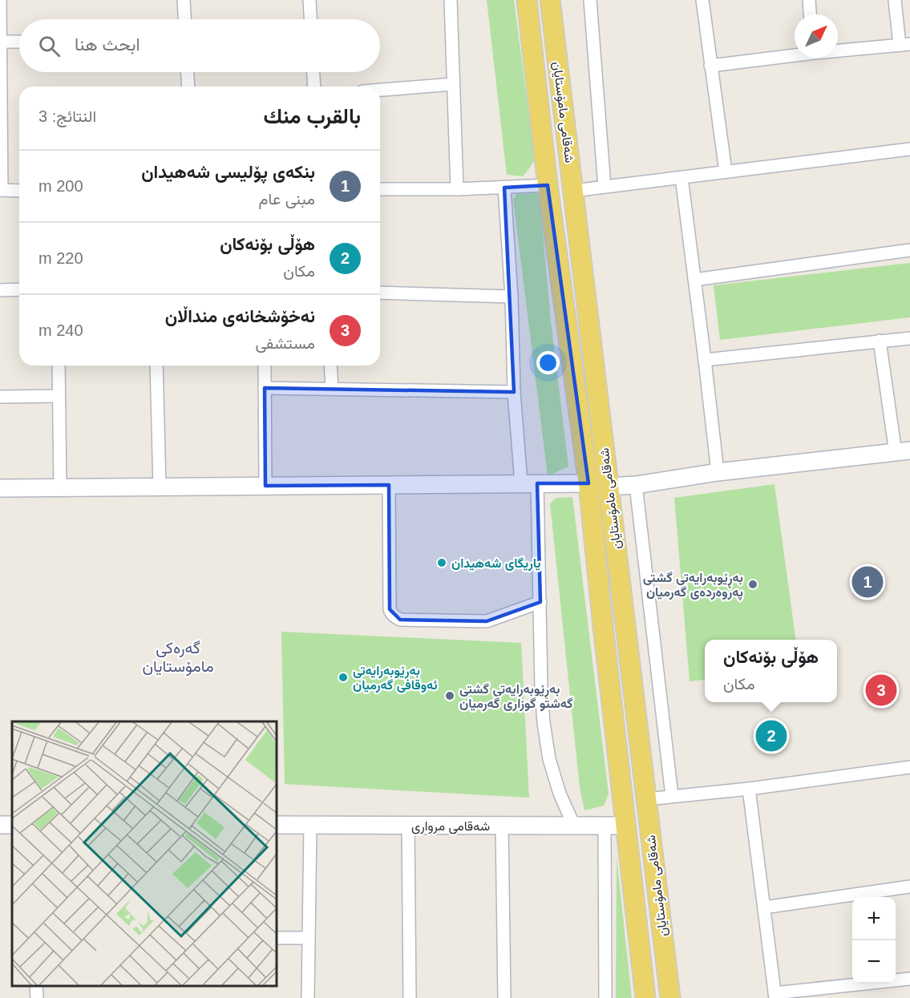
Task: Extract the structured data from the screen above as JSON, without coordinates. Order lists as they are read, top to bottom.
{
  "streets": {
    "main road": ["شەقامی مامۆستایان"],
    "street": ["شەقامی مرواری"]
  },
  "crossings": [
    ["شەقامی مامۆستایان", "شەقامی مرواری"]
  ],
  "districts": ["گەرەکی مامۆستایان"],
  "places": [
    "یاریگای شەهیدان",
    "بەڕێوبەرایەتی گشتی پەروەردەی گەرمیان",
    "بەڕێوبەرایەتی ئەوقافی گەرمیان",
    "بەڕێوبەرایەتی گشتی گەشتو گوزاری گەرمیان"
  ],
  "north": "top right",
  "page": {
    "search": "ابحث هنا",
    "heading": ["بالقرب منك", "النتائج: 3"],
    "list": [
      {
        "mark": "1",
        "name": "بنکەی پۆلیسی شەهیدان",
        "note": "مبنى عام",
        "value": "200 m"
      },
      {
        "mark": "2",
        "name": "هۆڵی بۆنەکان",
        "note": "مكان",
        "value": "220 m"
      },
      {
        "mark": "3",
        "name": "نەخۆشخانەی منداڵان",
        "note": "مستشفى",
        "value": "240 m"
      }
    ],
    "pins": ["1", "3", "2"],
    "popup": ["هۆڵی بۆنەکان", "مكان"],
    "map_buttons": ["+", "−"]
  }
}
